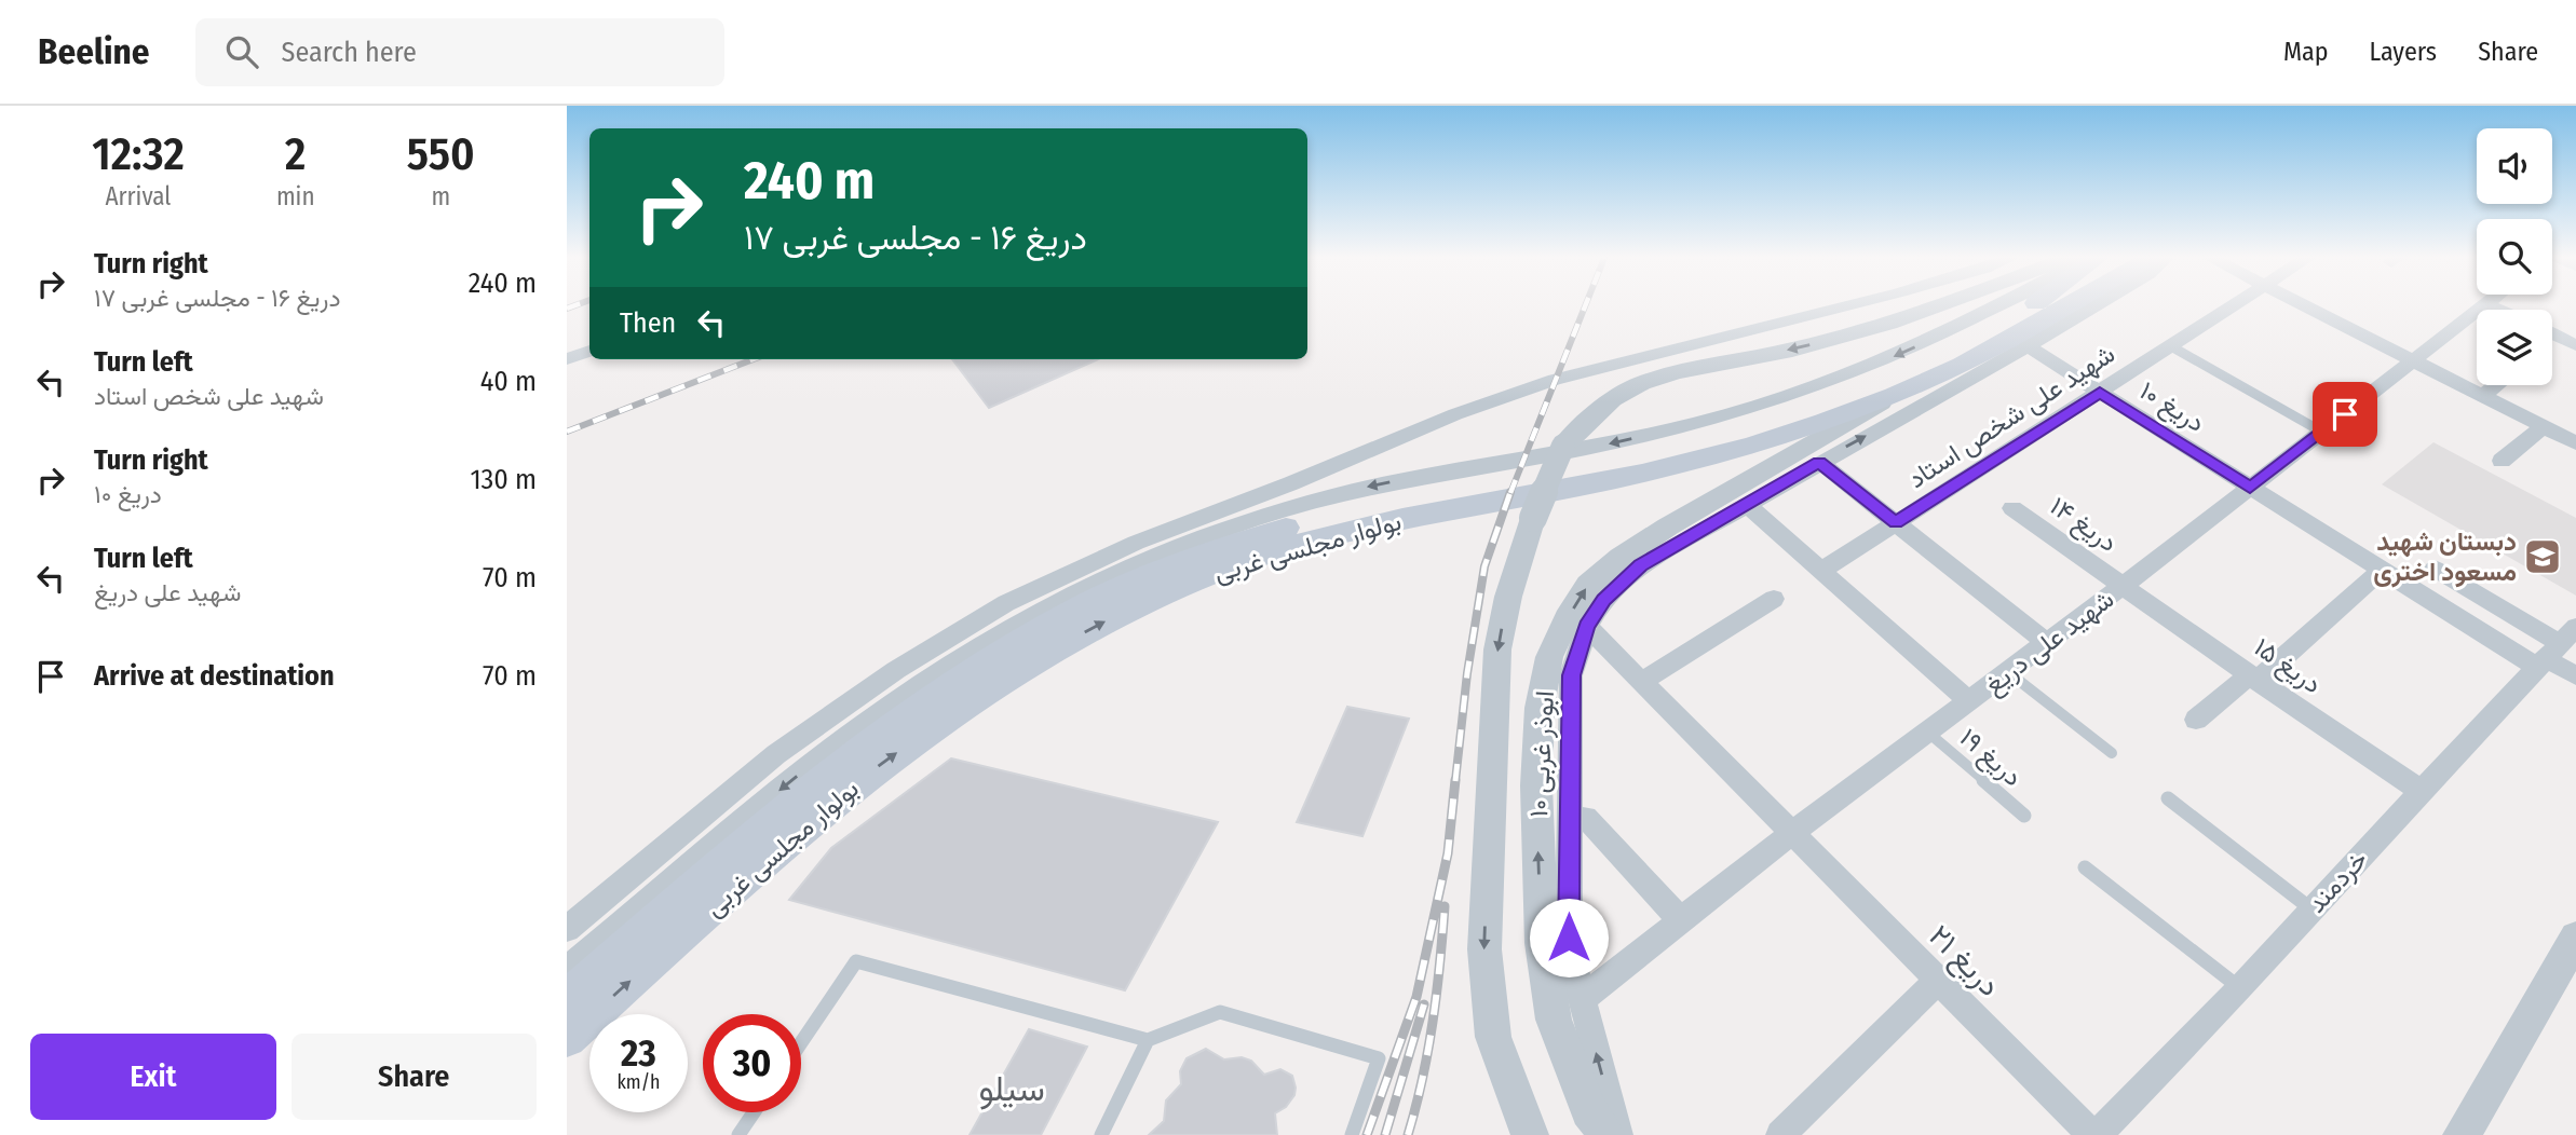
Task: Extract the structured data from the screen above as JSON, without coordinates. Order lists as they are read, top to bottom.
{
  "streets": {
    "main road": ["بولوار مجلسی غربی"],
    "street": [
      "دریغ ۱۰",
      "شهید علی شخص استاد",
      "دریغ ۱۴",
      "شهید علی دریغ",
      "دریغ ۱۵",
      "ابوذر غربی ۱۰",
      "خردمند",
      "دریغ ۲۱"
    ],
    "lane": ["دریغ ۱۹"]
  },
  "crossings": [
    ["دریغ ۱۰", "شهید علی شخص استاد"],
    ["دریغ ۱۰", "شهید علی دریغ"],
    ["دریغ ۱۰", "خردمند"],
    ["دریغ ۱۴", "شهید علی دریغ"],
    ["دریغ ۱۴", "دریغ ۱۵"],
    ["بولوار مجلسی غربی", "ابوذر غربی ۱۰"],
    ["شهید علی دریغ", "دریغ ۱۵"],
    ["شهید علی دریغ", "دریغ ۱۹"],
    ["شهید علی دریغ", "دریغ ۲۱"],
    ["دریغ ۱۵", "خردمند"],
    ["خردمند", "دریغ ۲۱"]
  ],
  "districts": ["سیلو"],
  "places": {
    "school or university": ["دبستان شهید مسعود اختری"]
  },
  "page": {
    "header": "Beeline",
    "search": "Search here",
    "nav": ["Map", "Layers", "Share"],
    "eta": [
      "12:32",
      "Arrival",
      "2",
      "min",
      "550",
      "m"
    ],
    "turn": ["240 m", "دریغ ۱۶ - مجلسی غربی ۱۷"],
    "list": [
      {
        "name": "Turn right",
        "note": "دریغ ۱۶ - مجلسی غربی ۱۷",
        "value": "240 m"
      },
      {
        "name": "Turn left",
        "note": "شهید علی شخص استاد",
        "value": "40 m"
      },
      {
        "name": "Turn right",
        "note": "دریغ ۱۰",
        "value": "130 m"
      },
      {
        "name": "Turn left",
        "note": "شهید علی دریغ",
        "value": "70 m"
      },
      {
        "name": "Arrive at destination",
        "value": "70 m"
      }
    ],
    "then": "Then",
    "speed": "23 km/h",
    "limit": "30",
    "buttons": ["Exit", "Share"]
  }
}
